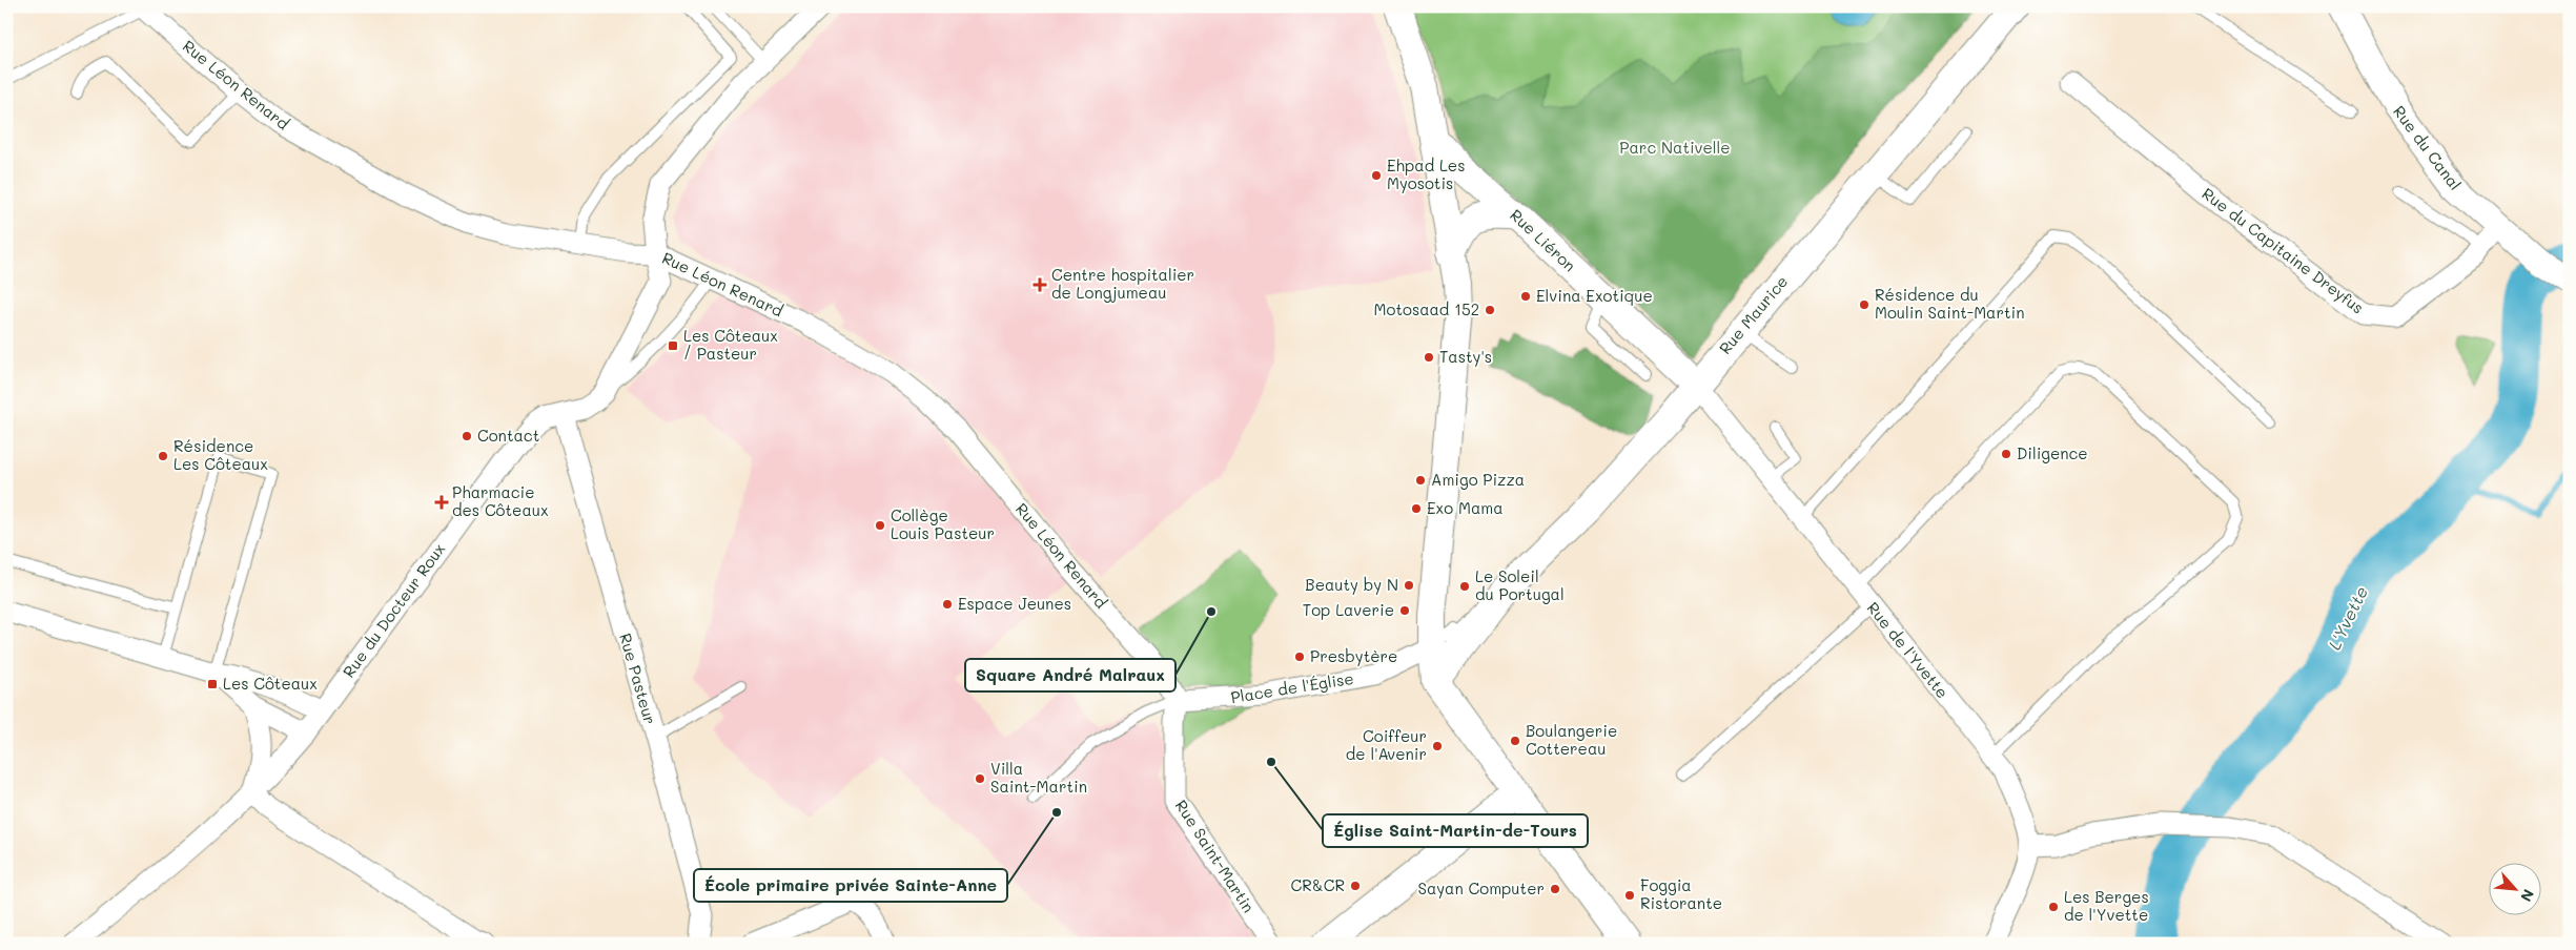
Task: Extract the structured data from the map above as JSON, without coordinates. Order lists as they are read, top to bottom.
{
  "streets": {
    "main road": ["Rue Liéron", "Rue Maurice"],
    "street": [
      "Rue Léon Renard",
      "Rue du Canal",
      "Rue du Capitaine Dreyfus",
      "Rue du Docteur Roux",
      "Rue de l'Yvette",
      "Rue Pasteur",
      "Place de l'Église",
      "Rue Saint-Martin"
    ]
  },
  "crossings": [
    ["Rue Léon Renard", "Rue du Docteur Roux"],
    ["Rue Léon Renard", "Place de l'Église"],
    ["Rue Léon Renard", "Rue Saint-Martin"],
    ["Rue du Canal", "Rue du Capitaine Dreyfus"],
    ["Rue Liéron", "Rue Maurice"],
    ["Rue Liéron", "Rue de l'Yvette"],
    ["Rue Maurice", "Rue de l'Yvette"],
    ["Rue du Docteur Roux", "Rue Pasteur"],
    ["Place de l'Église", "Rue Saint-Martin"]
  ],
  "water": ["L'Yvette"],
  "parks": ["Parc Nativelle"],
  "places": {
    "other": [
      "Ehpad Les Myosotis",
      "Elvina Exotique",
      "Résidence du Moulin Saint-Martin",
      "Motosaad 152",
      "Tasty's",
      "Contact",
      "Diligence",
      "Résidence Les Côteaux",
      "Amigo Pizza",
      "Exo Mama",
      "Collège Louis Pasteur",
      "Beauty by N",
      "Le Soleil du Portugal",
      "Espace Jeunes",
      "Top Laverie",
      "Square André Malraux",
      "Presbytère",
      "Boulangerie Cottereau",
      "Coiffeur de l'Avenir",
      "Église Saint-Martin-de-Tours",
      "Villa Saint-Martin",
      "École primaire privée Sainte-Anne",
      "CR&CR",
      "Sayan Computer",
      "Foggia Ristorante",
      "Les Berges de l'Yvette"
    ],
    "health": ["Centre hospitalier de Longjumeau", "Pharmacie des Côteaux"],
    "transit": ["Les Côteaux / Pasteur", "Les Côteaux"]
  },
  "north": "bottom right"
}
